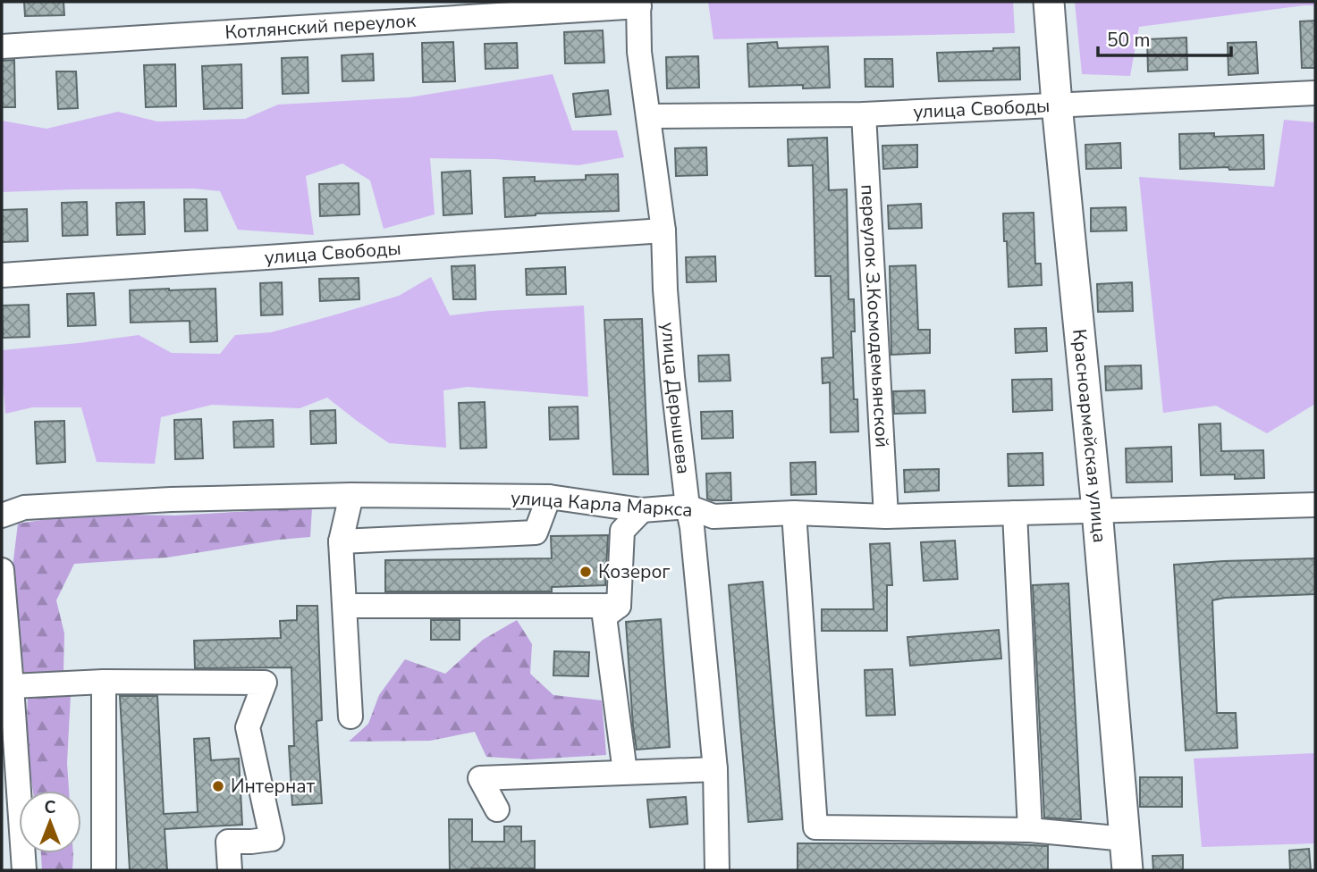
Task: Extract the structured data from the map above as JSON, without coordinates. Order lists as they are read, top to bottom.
{
  "streets": {
    "main road": ["Красноармейская улица"],
    "street": [
      "Котлянский переулок",
      "улица Свободы",
      "переулок З.Космодемьянской",
      "улица Дерышева",
      "улица Карла Маркса"
    ]
  },
  "crossings": [
    ["Котлянский переулок", "улица Дерышева"],
    ["улица Свободы", "переулок З.Космодемьянской"],
    ["улица Свободы", "улица Дерышева"],
    ["улица Свободы", "Красноармейская улица"],
    ["переулок З.Космодемьянской", "улица Карла Маркса"],
    ["улица Дерышева", "улица Карла Маркса"],
    ["Красноармейская улица", "улица Карла Маркса"]
  ],
  "places": ["Козерог", "Интернат"],
  "scale_bar": "50 m",
  "north": "top"
}
